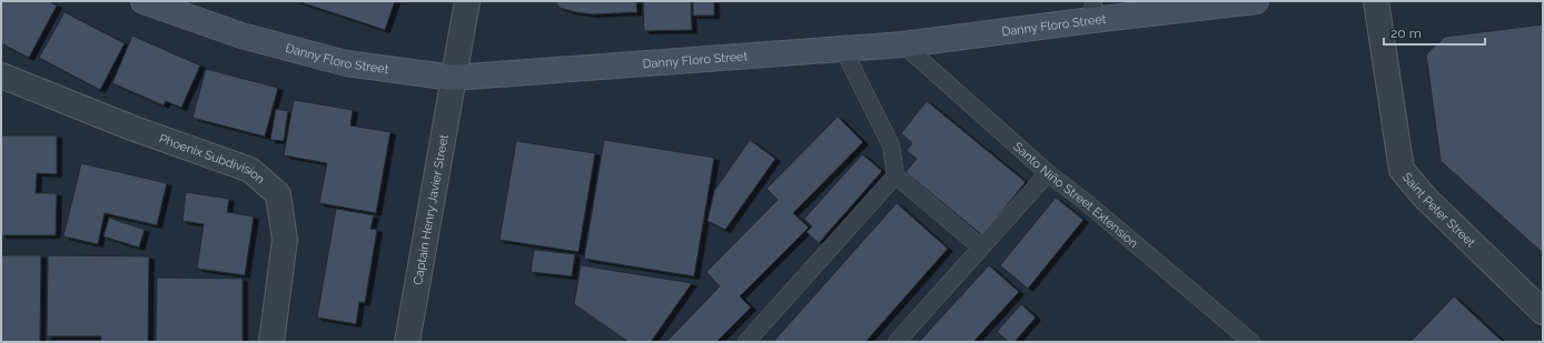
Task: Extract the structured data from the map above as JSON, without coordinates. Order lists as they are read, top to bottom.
{
  "streets": {
    "main road": ["Danny Floro Street"],
    "street": ["Phoenix Subdivision", "Captain Henry Javier Street", "Saint Peter Street"],
    "lane": ["Santo Niño Street Extension"]
  },
  "crossings": [
    ["Danny Floro Street", "Santo Niño Street Extension"],
    ["Danny Floro Street", "Captain Henry Javier Street"]
  ],
  "scale_bar": "20 m"
}
